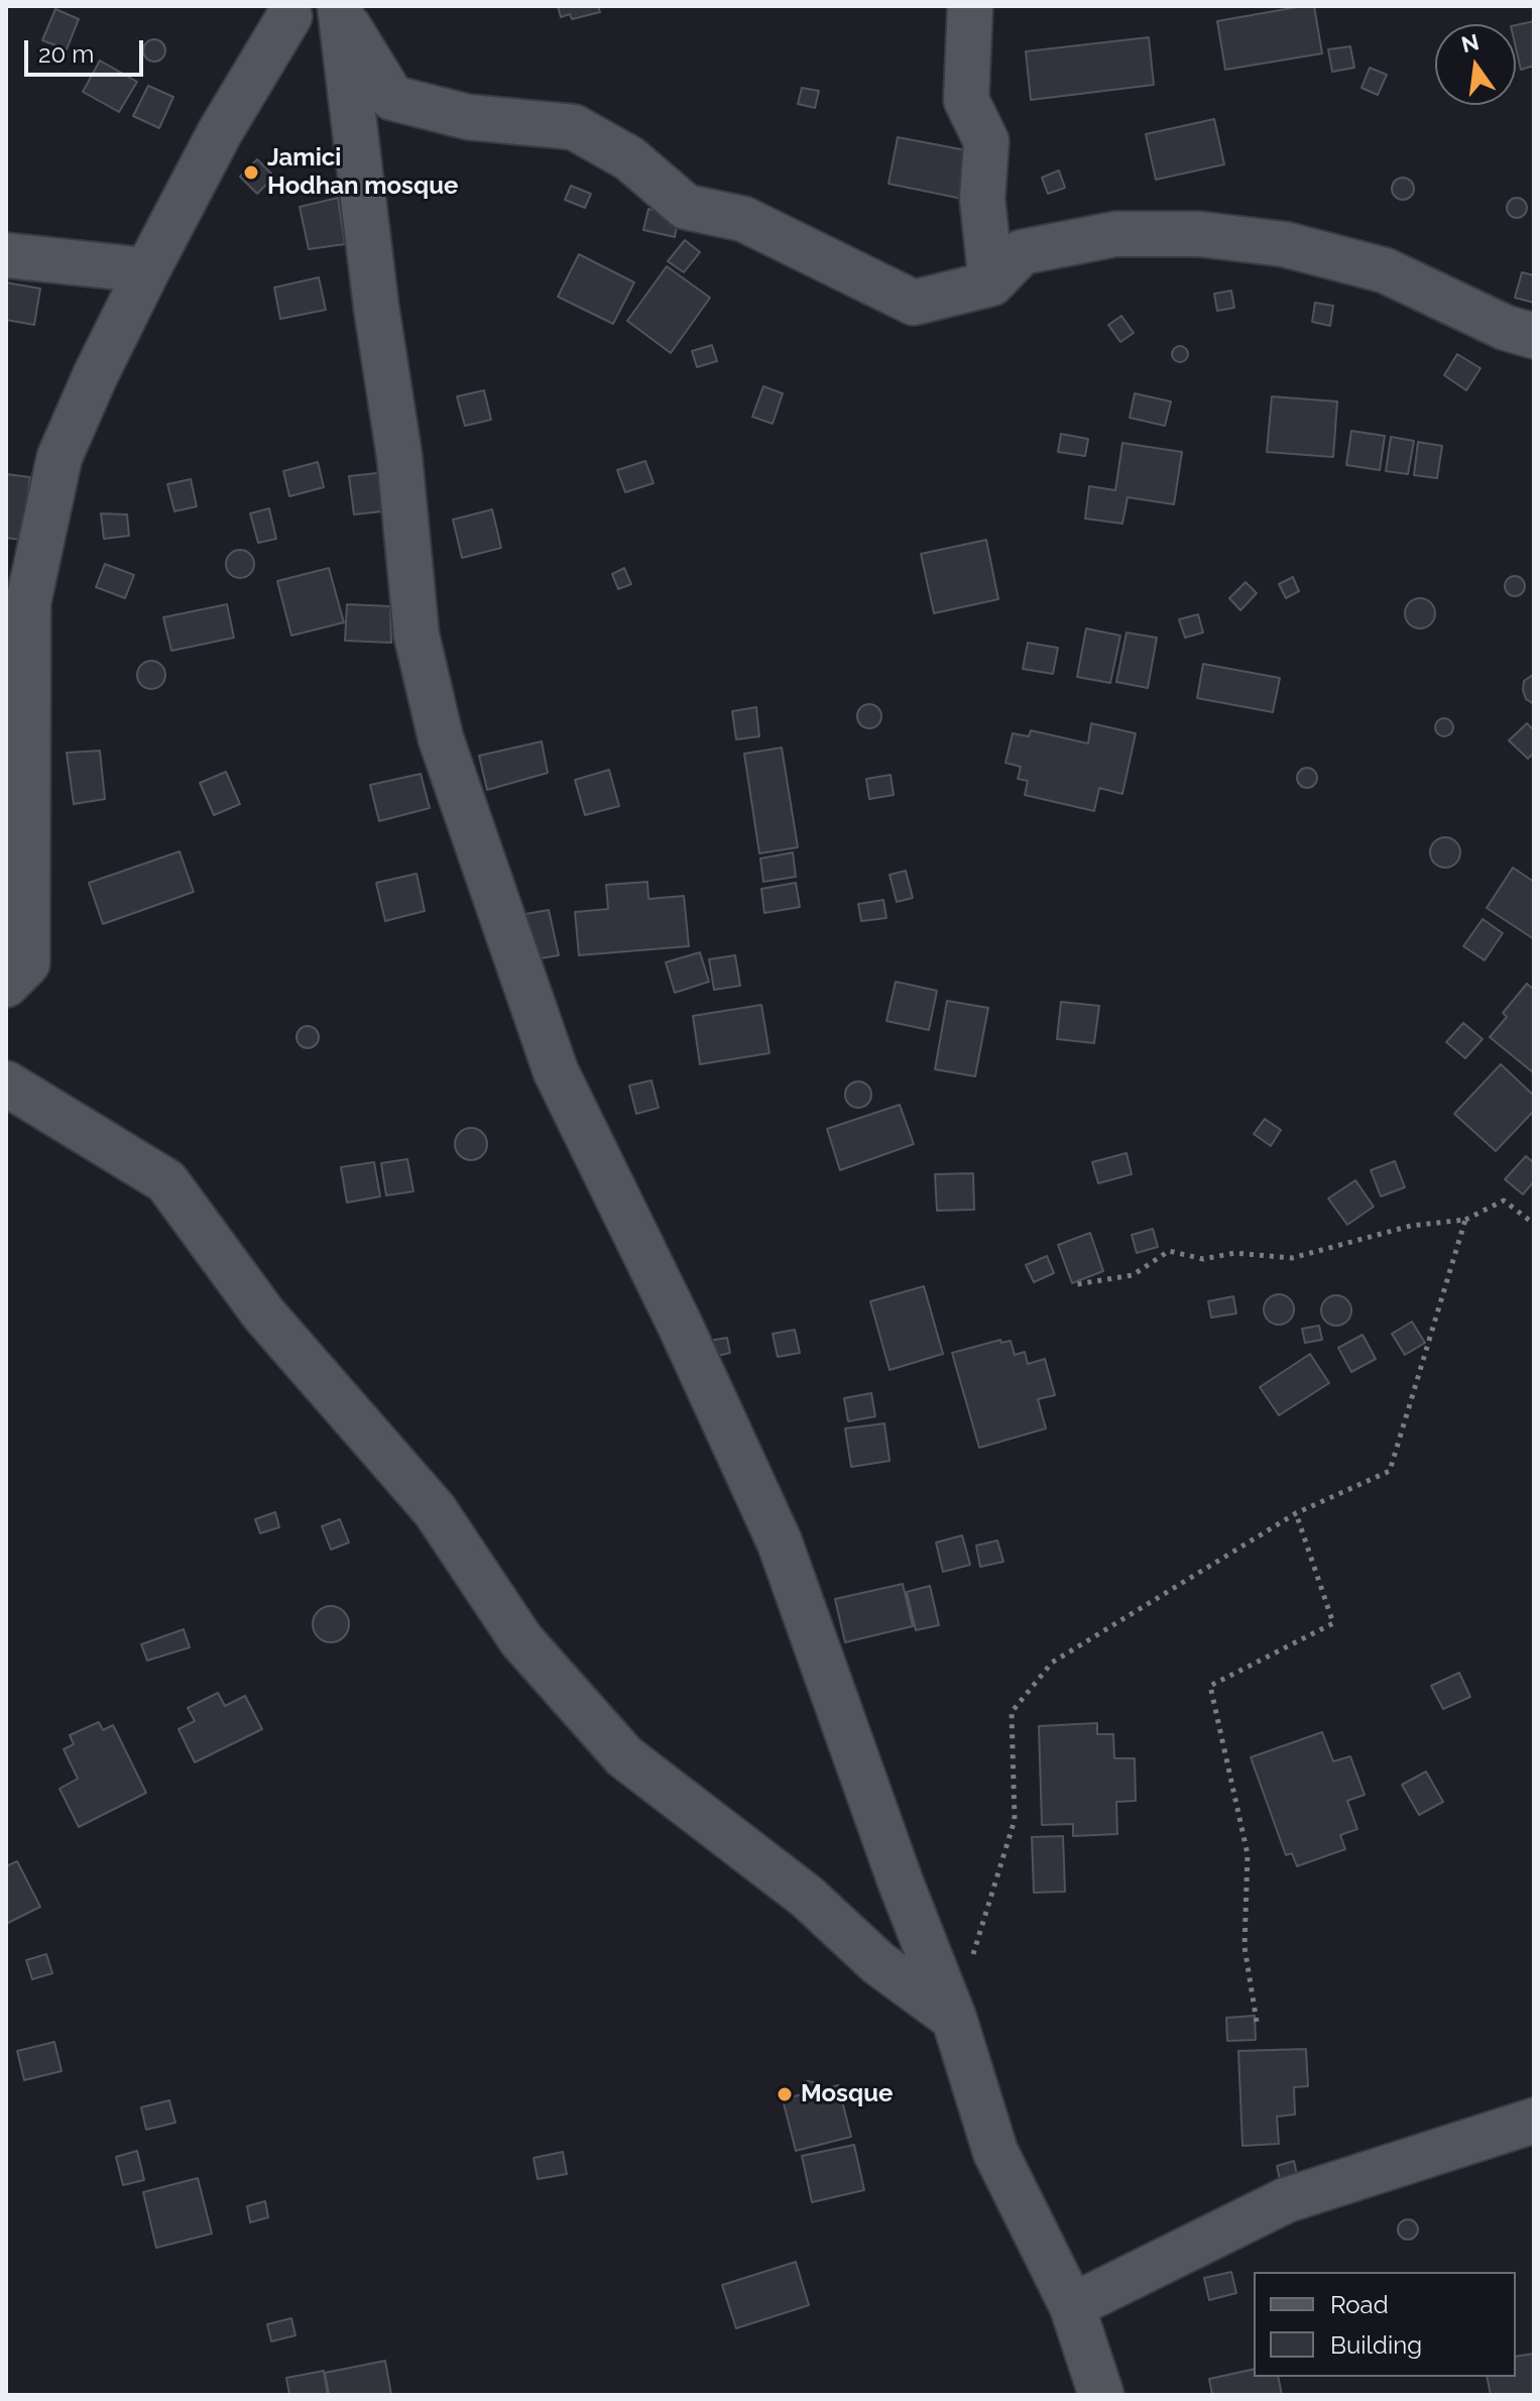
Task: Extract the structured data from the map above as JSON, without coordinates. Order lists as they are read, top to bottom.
{
  "places": ["Jamici Hodhan mosque", "Mosque"],
  "legend": ["Road", "Building"],
  "scale_bar": "20 m",
  "north": "top"
}
